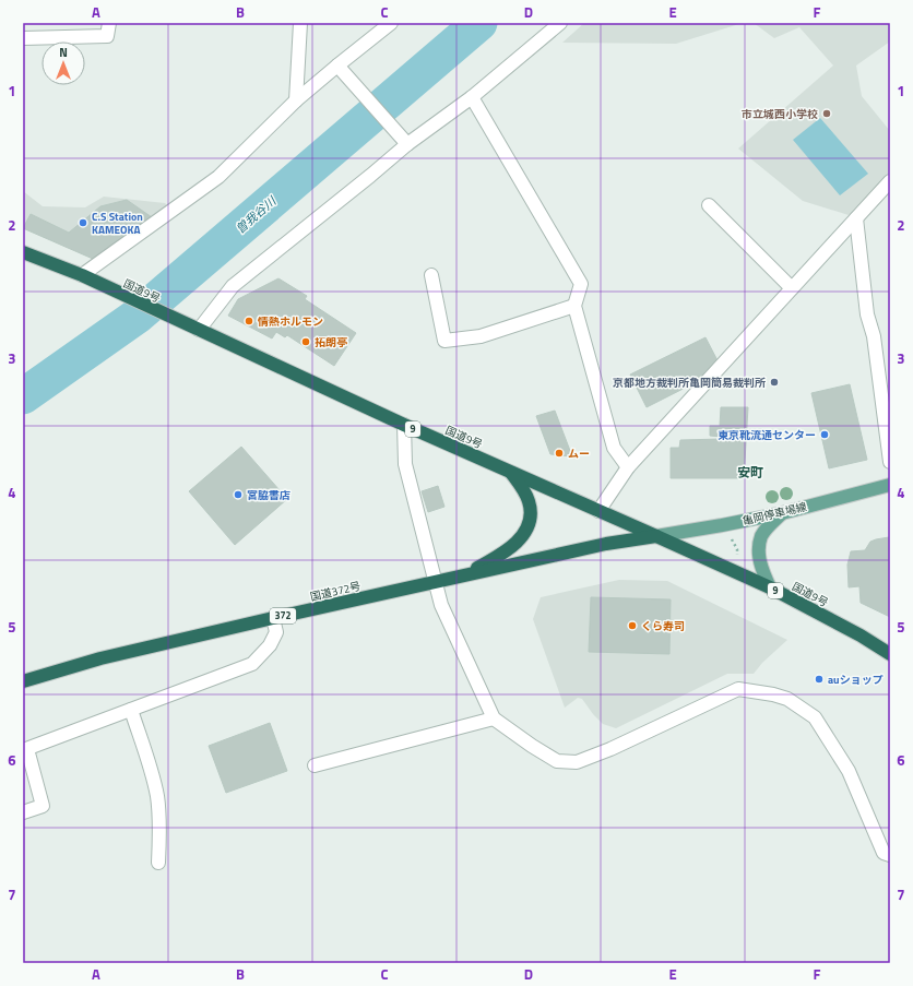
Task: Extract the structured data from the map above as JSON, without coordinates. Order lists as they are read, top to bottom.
{
  "streets": {
    "highway": [
      "国道9号",
      "9",
      "国道372号",
      "372"
    ],
    "main road": ["亀岡停車場線"]
  },
  "crossings": [
    ["国道9号", "亀岡停車場線"],
    ["国道9号", "国道372号"],
    ["亀岡停車場線", "国道372号"]
  ],
  "districts": ["安町"],
  "water": ["曽我谷川"],
  "places": [
    "市立城西小学校",
    "C.S Station KAMEOKA",
    "情熱ホルモン",
    "拓朗亭",
    "京都地方裁判所亀岡簡易裁判所",
    "東京靴流通センター",
    "ムー",
    "宮脇書店",
    "くら寿司",
    "auショップ"
  ],
  "north": "top",
  "grid": {
    "columns": [
      "A",
      "B",
      "C",
      "D",
      "E",
      "F"
    ],
    "rows": [
      "1",
      "2",
      "3",
      "4",
      "5",
      "6",
      "7"
    ]
  }
}
